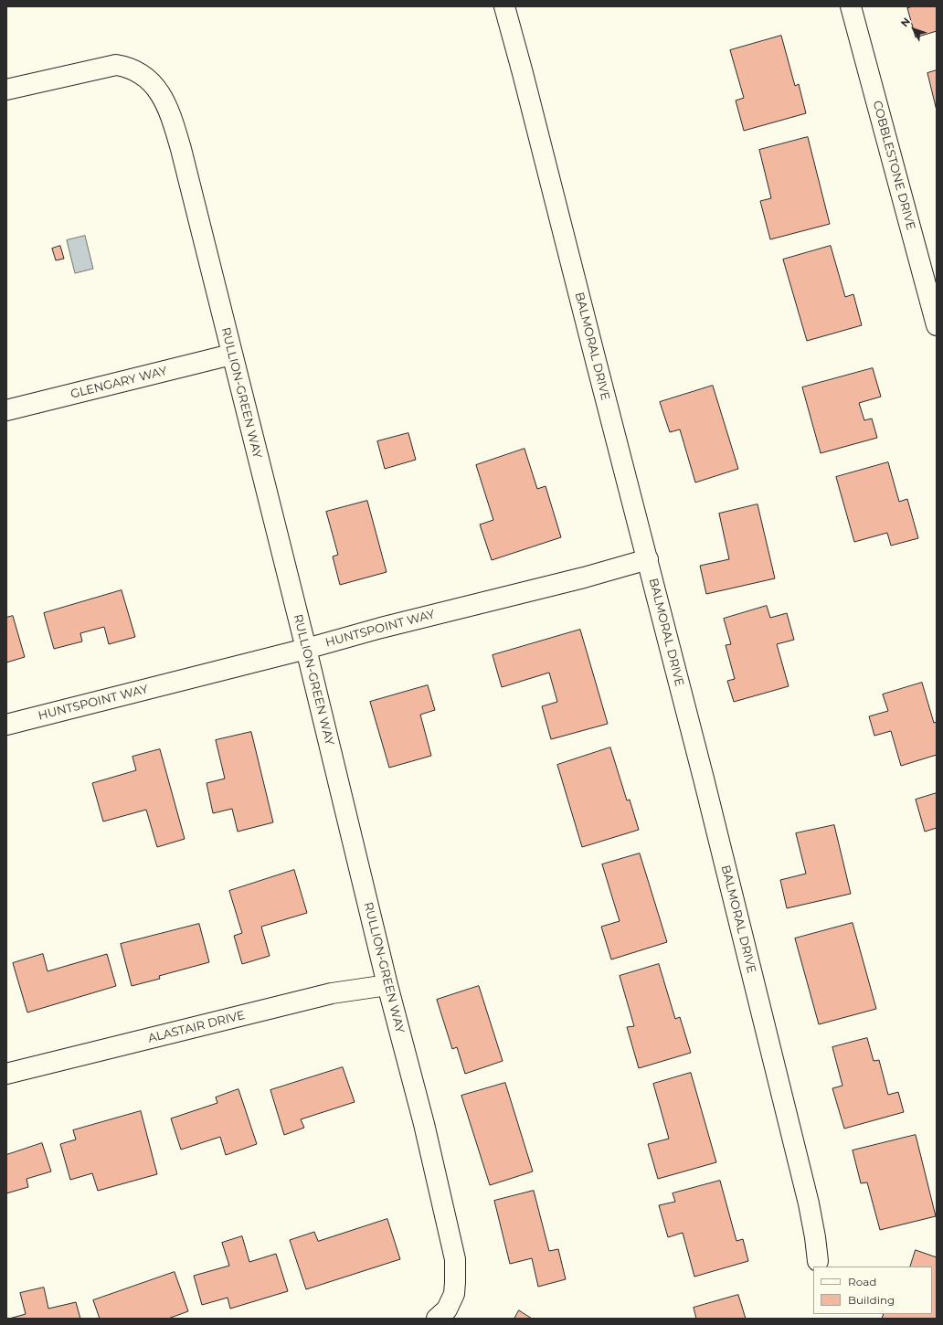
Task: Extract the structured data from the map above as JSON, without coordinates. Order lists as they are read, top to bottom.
{
  "streets": {
    "street": [
      "COBBLESTONE DRIVE",
      "BALMORAL DRIVE",
      "GLENGARY WAY",
      "RULLION-GREEN WAY",
      "HUNTSPOINT WAY",
      "ALASTAIR DRIVE"
    ]
  },
  "crossings": [
    ["BALMORAL DRIVE", "HUNTSPOINT WAY"],
    ["GLENGARY WAY", "RULLION-GREEN WAY"],
    ["RULLION-GREEN WAY", "HUNTSPOINT WAY"],
    ["RULLION-GREEN WAY", "ALASTAIR DRIVE"]
  ],
  "legend": ["Road", "Building"],
  "north": "top left"
}
